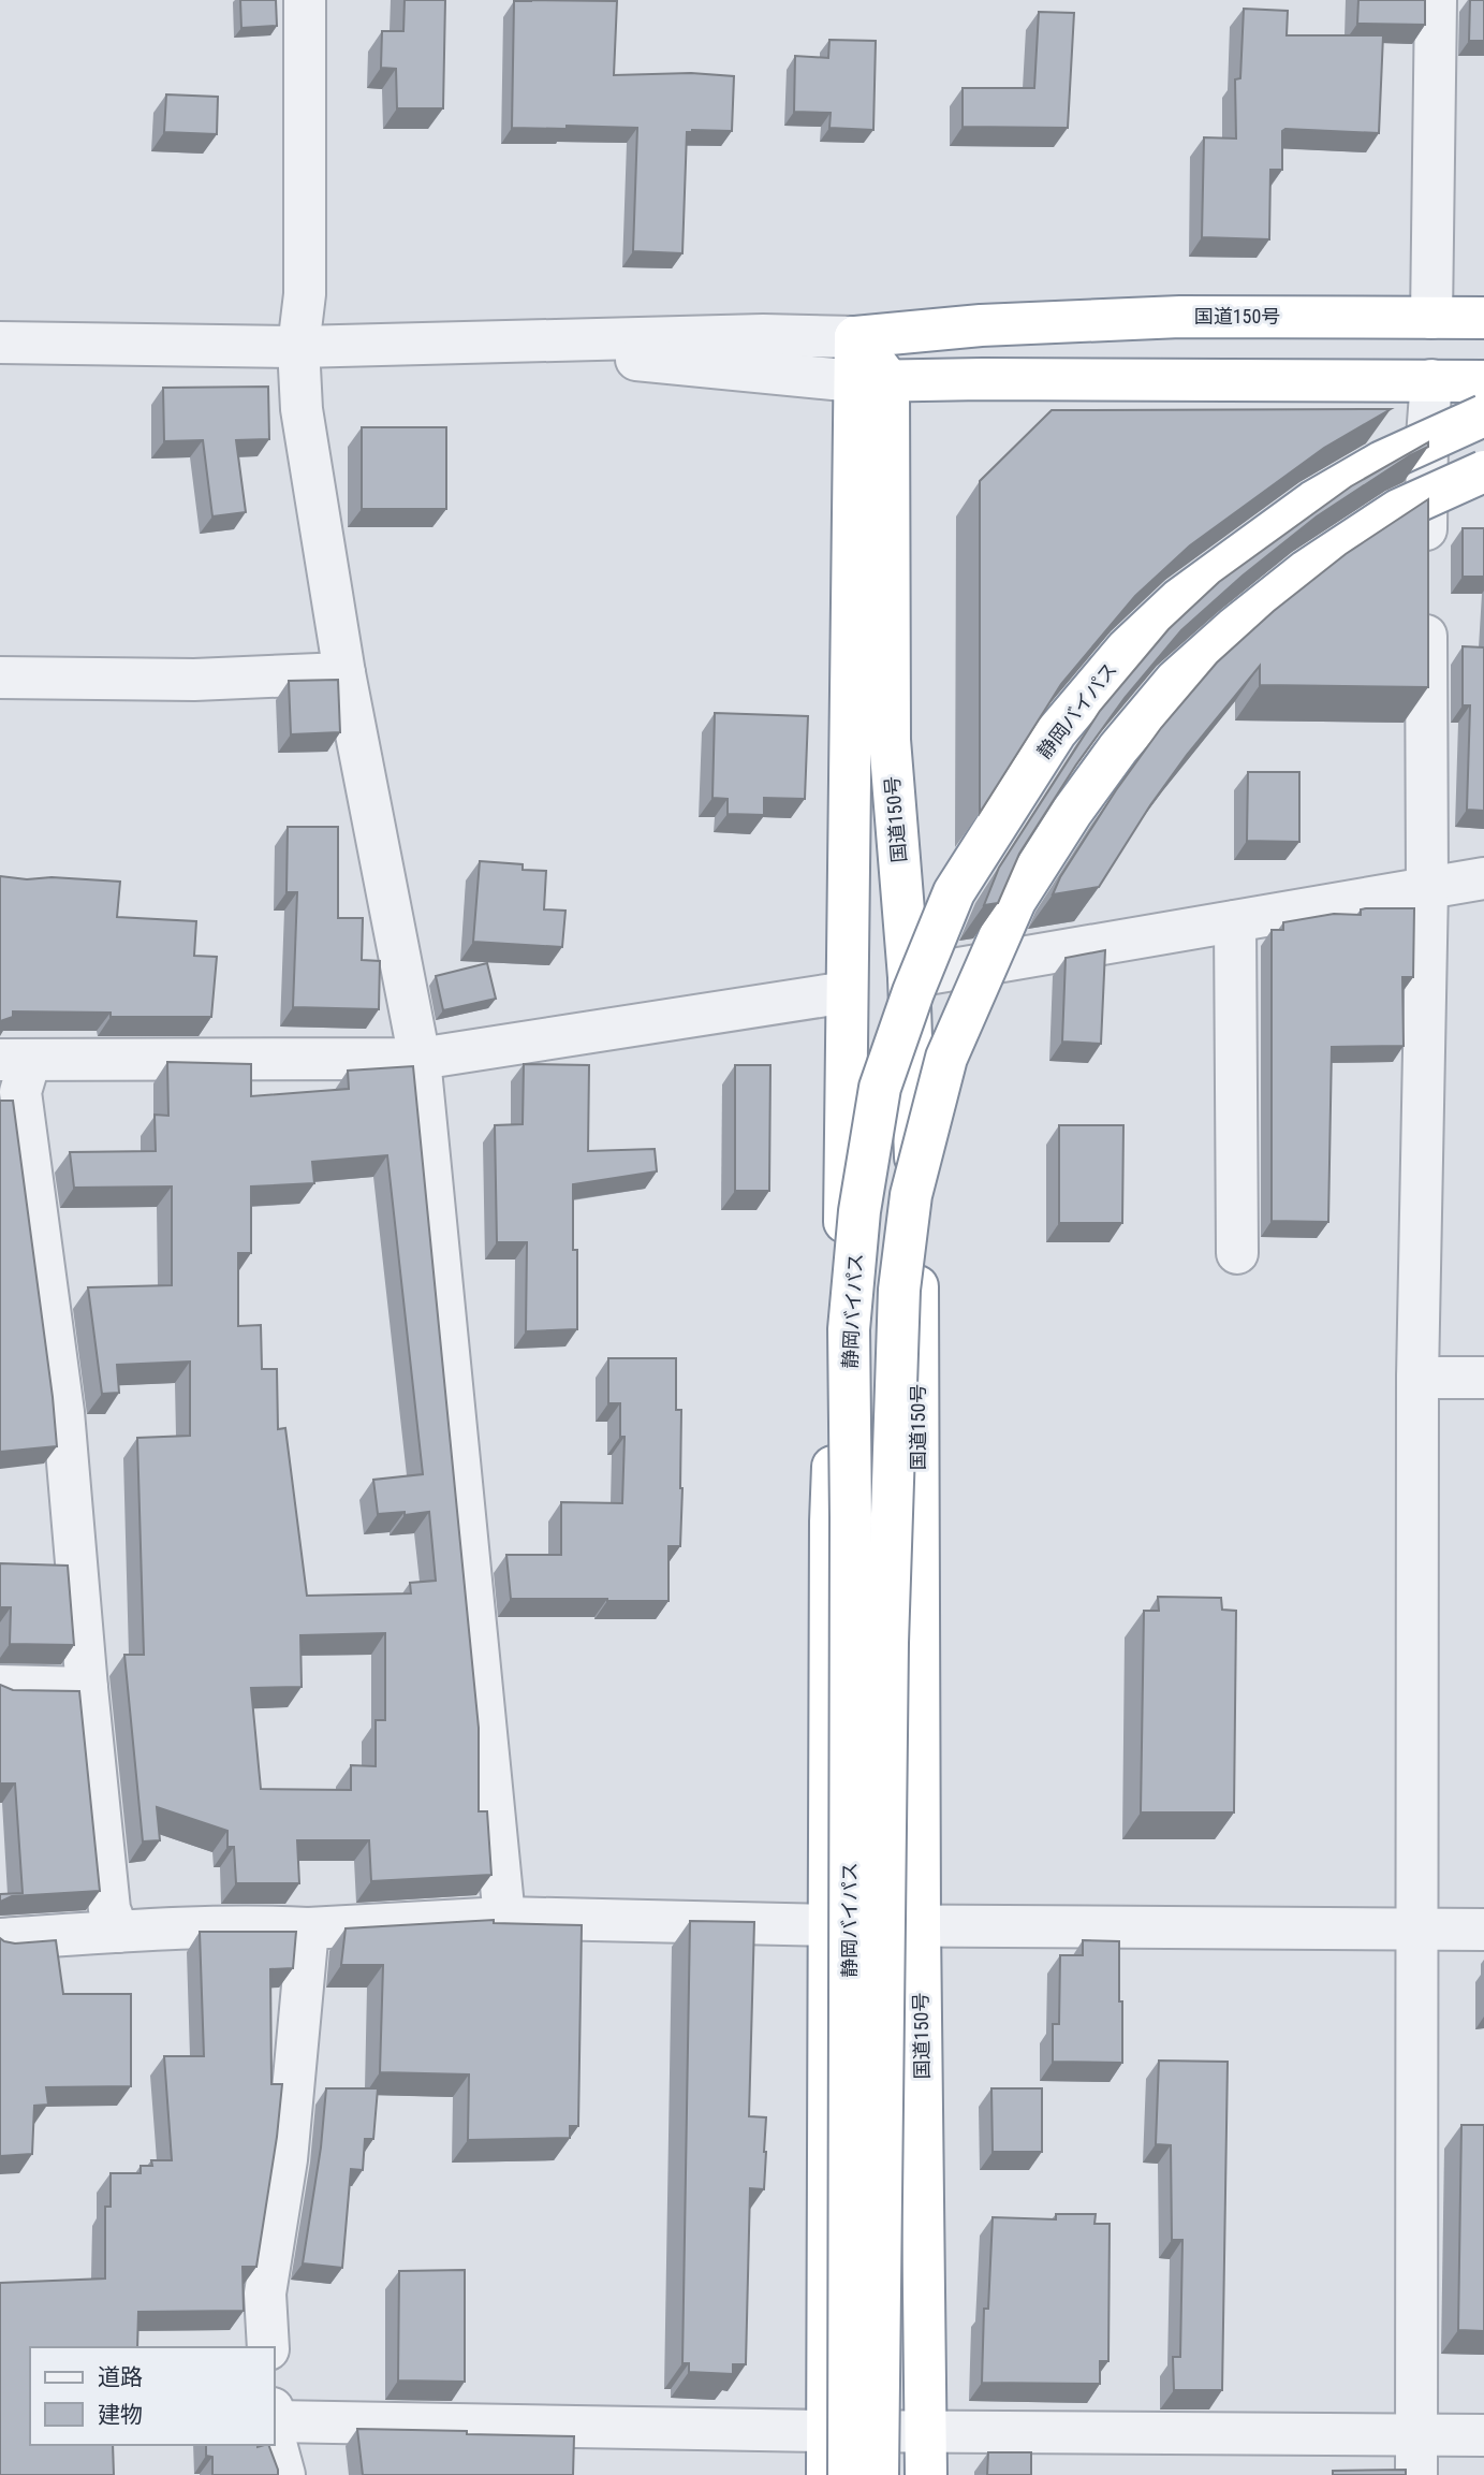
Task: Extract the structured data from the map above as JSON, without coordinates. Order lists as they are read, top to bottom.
{
  "streets": {
    "highway": ["国道150号", "静岡バイパス"]
  },
  "legend": ["道路", "建物"]
}
